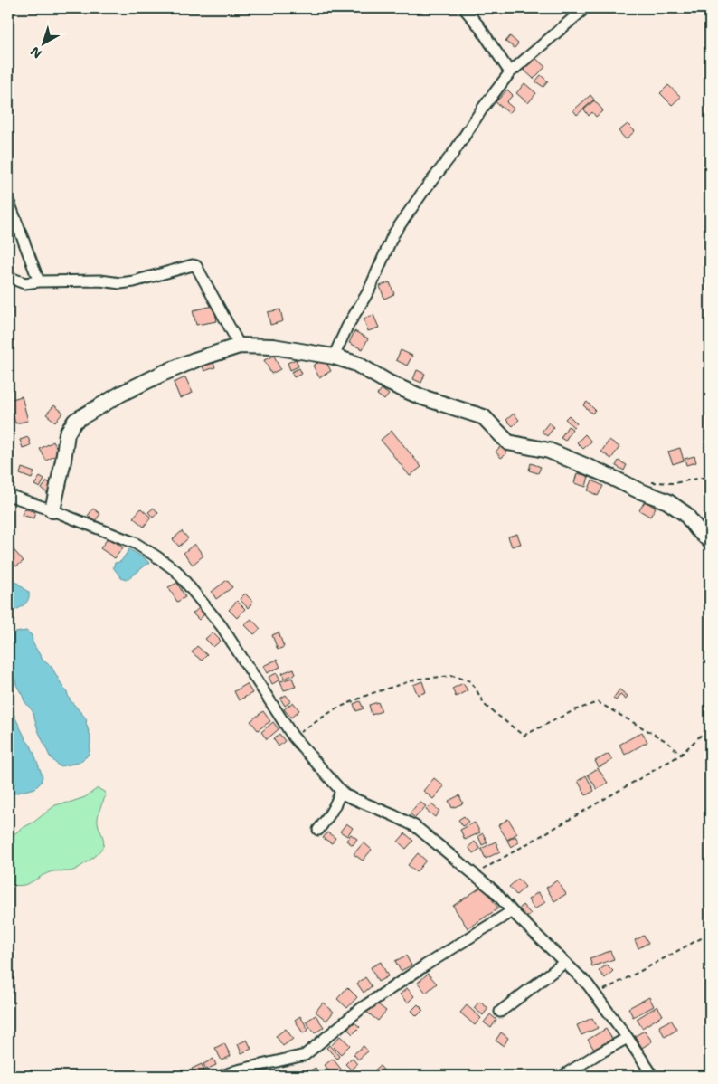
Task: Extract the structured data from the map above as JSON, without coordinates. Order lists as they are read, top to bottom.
{
  "north": "bottom left"
}
